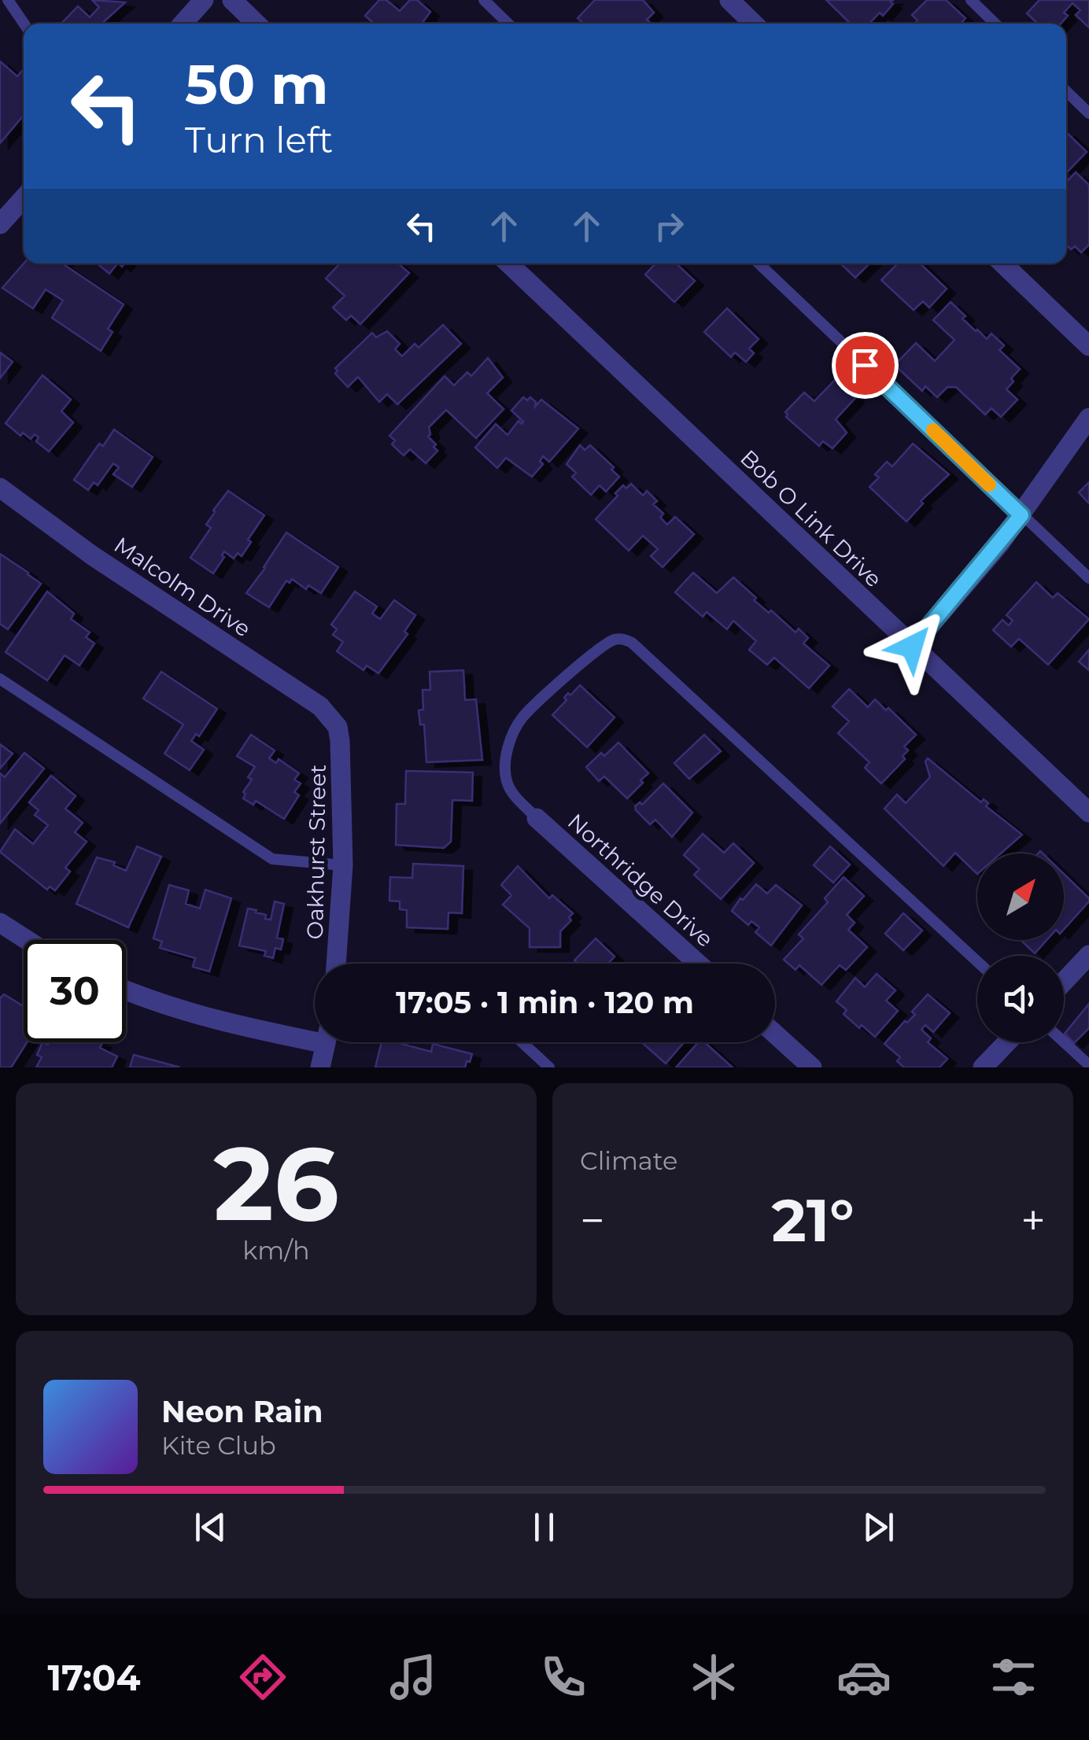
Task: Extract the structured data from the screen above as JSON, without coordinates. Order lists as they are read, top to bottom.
{
  "streets": {
    "street": [
      "Bob O Link Drive",
      "Malcolm Drive",
      "Oakhurst Street",
      "Northridge Drive"
    ]
  },
  "crossings": [
    ["Malcolm Drive", "Oakhurst Street"]
  ],
  "north": "top right",
  "page": {
    "turn": ["50 m", "Turn left"],
    "limit": "30",
    "trip": "17:05 · 1 min · 120 m",
    "tile": [
      ["26", "km/h"],
      "Climate"
    ],
    "heat": ["−", "21°", "+"],
    "song": ["Neon Rain", "Kite Club"],
    "tabs": "17:04"
  }
}
